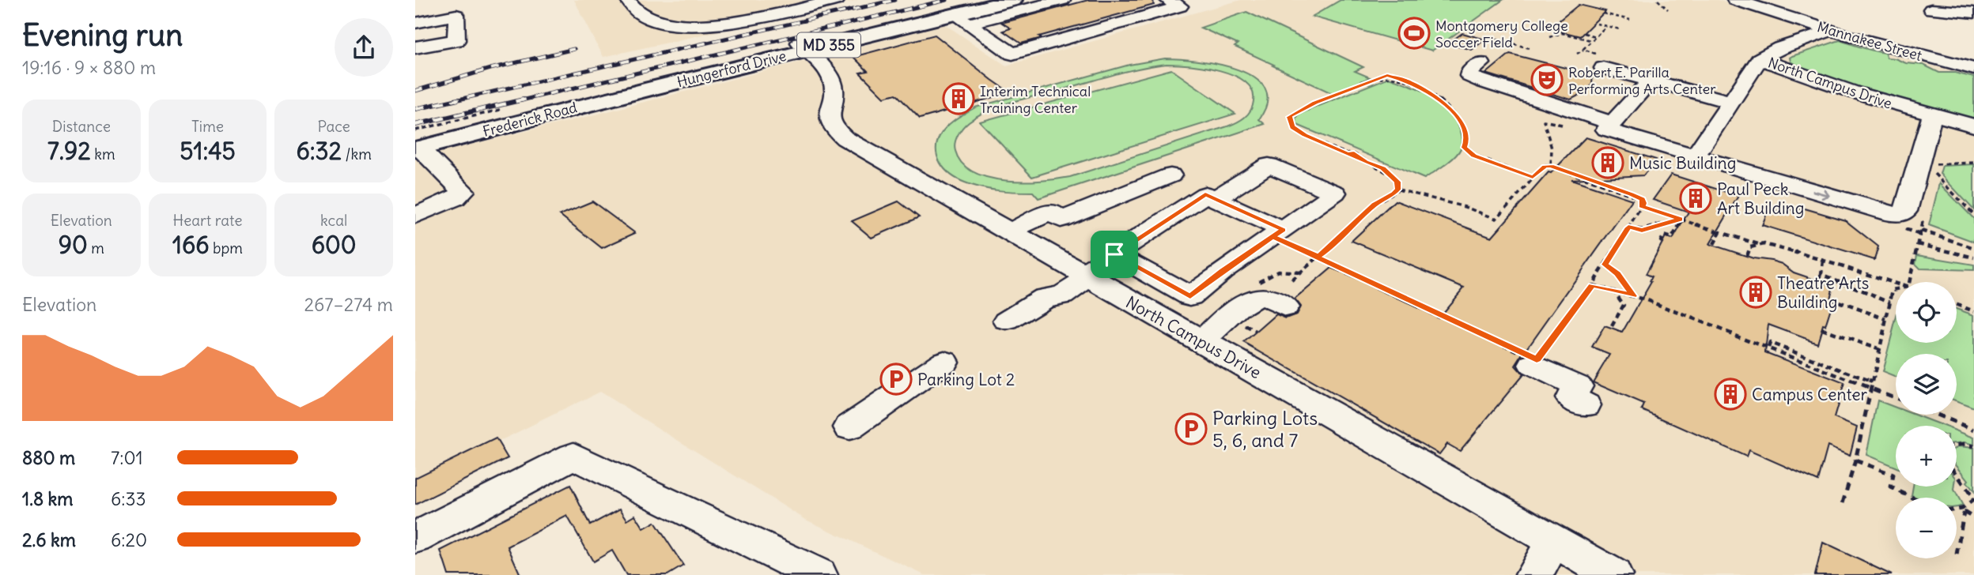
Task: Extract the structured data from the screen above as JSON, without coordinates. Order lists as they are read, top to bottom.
{
  "streets": {
    "main road": ["MD 355", "Hungerford Drive", "Frederick Road"],
    "street": ["Mannakee Street", "North Campus Drive"]
  },
  "crossings": [
    ["Mannakee Street", "North Campus Drive"],
    ["Hungerford Drive", "North Campus Drive"],
    ["Hungerford Drive", "Frederick Road"]
  ],
  "places": {
    "sports": ["Montgomery College Soccer Field"],
    "theatre": ["Robert E. Parilla Performing Arts Center"],
    "building": [
      "Interim Technical Training Center",
      "Music Building",
      "Paul Peck Art Building",
      "Theatre Arts Building",
      "Campus Center"
    ],
    "parking": ["Parking Lot 2", "Parking Lots 5, 6, and 7"]
  },
  "page": {
    "heading": ["Evening run", "19:16 · 9 × 880 m"],
    "stats": [
      ["Distance", "7.92 km"],
      ["Time", "51:45"],
      ["Pace", "6:32 /km"],
      ["Elevation", "90 m"],
      ["Heart rate", "166 bpm"],
      ["kcal", "600"]
    ],
    "chart": ["Elevation", "267–274 m"],
    "map_buttons": ["+", "−"],
    "list": [
      {
        "name": "880 m",
        "note": "7:01"
      },
      {
        "name": "1.8 km",
        "note": "6:33"
      },
      {
        "name": "2.6 km",
        "note": "6:20"
      }
    ]
  }
}
